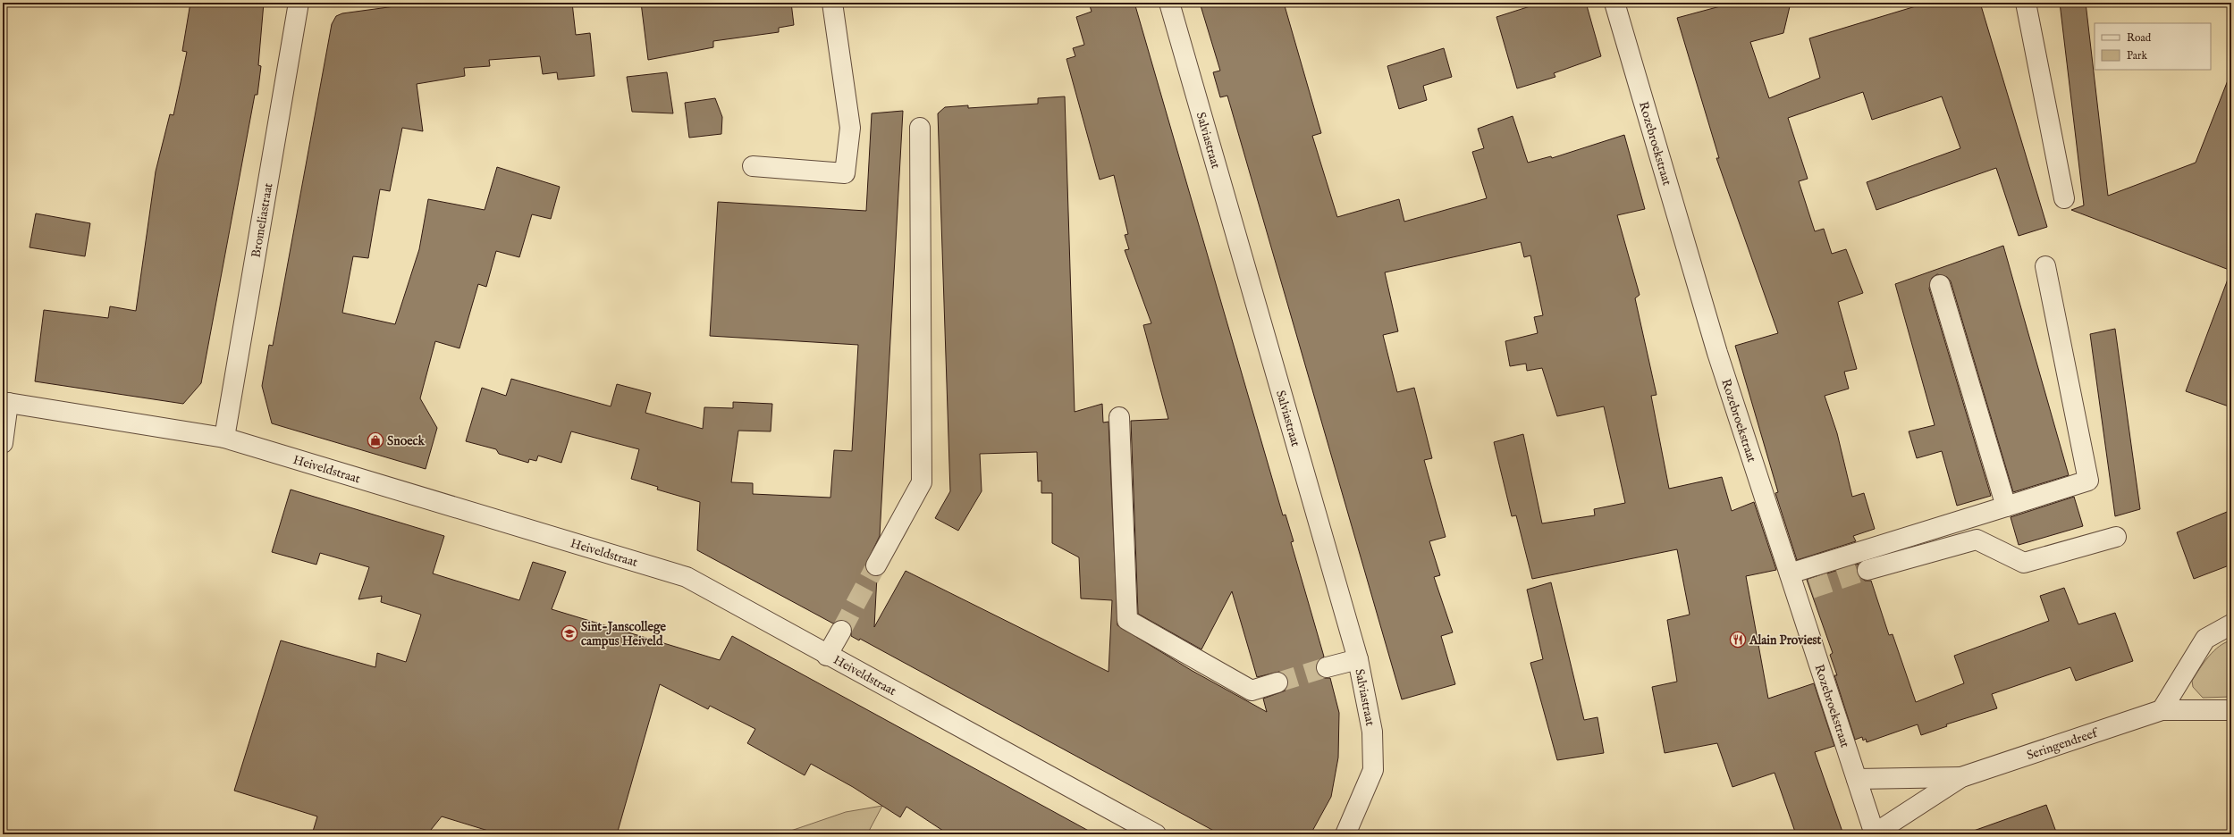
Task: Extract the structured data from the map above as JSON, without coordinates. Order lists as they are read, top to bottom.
{
  "streets": {
    "street": [
      "Salviastraat",
      "Rozebroekstraat",
      "Bromeliastraat",
      "Heiveldstraat",
      "Seringendreef"
    ]
  },
  "crossings": [
    ["Rozebroekstraat", "Seringendreef"],
    ["Bromeliastraat", "Heiveldstraat"]
  ],
  "places": {
    "shop": ["Snoeck"],
    "school or university": ["Sint-Janscollege campus Heiveld"],
    "restaurant": ["Alain Proviest"]
  },
  "legend": ["Road", "Park"]
}
